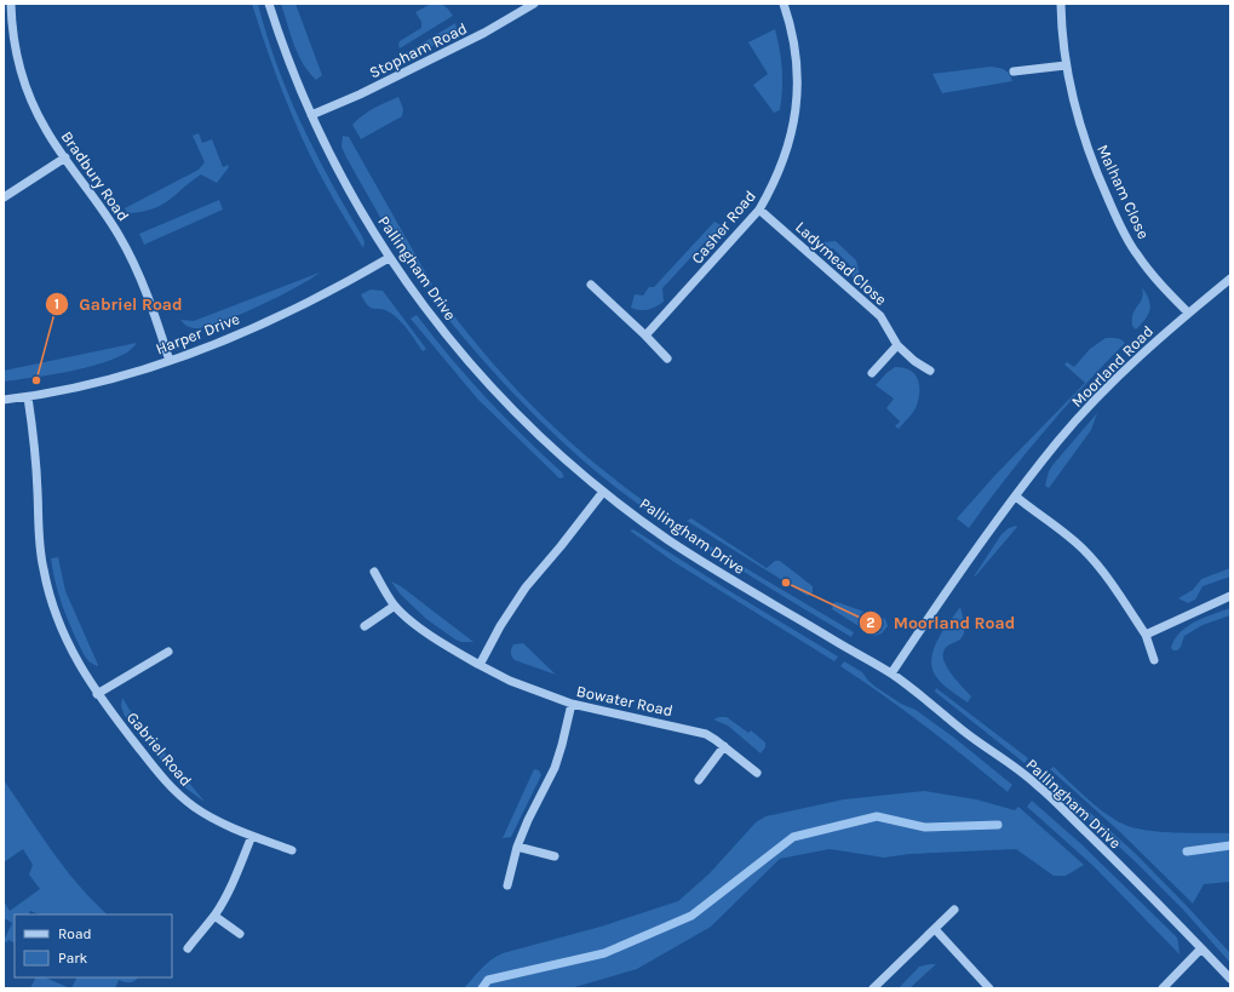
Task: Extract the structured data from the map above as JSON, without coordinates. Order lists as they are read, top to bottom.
{
  "streets": {
    "street": [
      "Stopham Road",
      "Bradbury Road",
      "Malham Close",
      "Casher Road",
      "Ladymead Close",
      "Pallingham Drive",
      "Harper Drive",
      "Moorland Road",
      "Bowater Road",
      "Gabriel Road"
    ]
  },
  "crossings": [
    ["Stopham Road", "Pallingham Drive"],
    ["Bradbury Road", "Harper Drive"],
    ["Malham Close", "Moorland Road"],
    ["Casher Road", "Ladymead Close"],
    ["Pallingham Drive", "Harper Drive"],
    ["Pallingham Drive", "Moorland Road"],
    ["Harper Drive", "Gabriel Road"]
  ],
  "places": ["Gabriel Road", "Moorland Road"],
  "legend": ["Road", "Park"]
}
